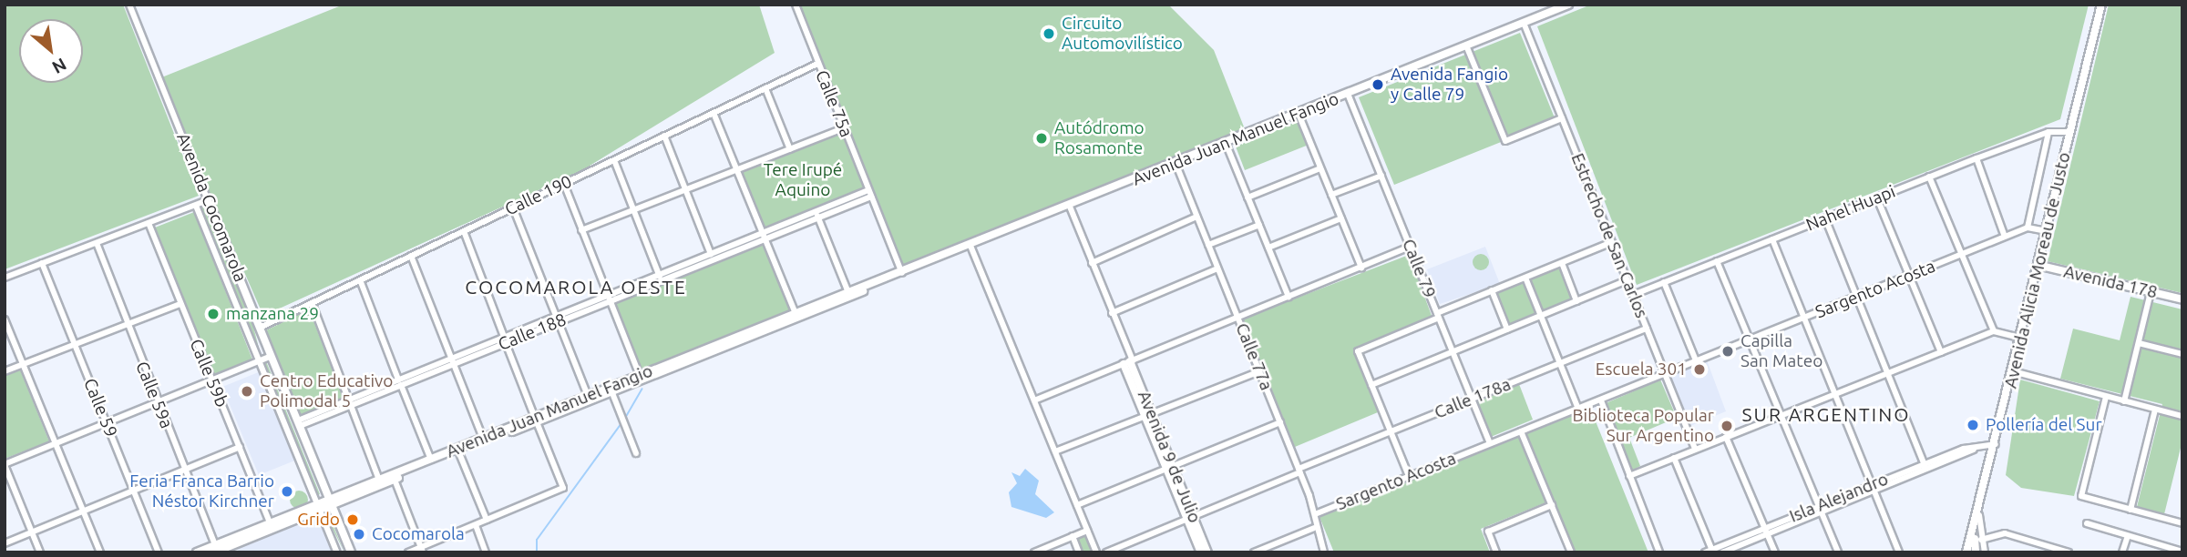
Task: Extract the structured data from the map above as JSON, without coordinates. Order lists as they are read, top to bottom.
{
  "streets": {
    "main road": [
      "Avenida Juan Manuel Fangio",
      "Avenida Cocomarola",
      "Avenida Alicia Moreau de Justo",
      "Avenida 178",
      "Avenida 9 de Julio"
    ],
    "street": [
      "Calle 75a",
      "Calle 190",
      "Nahel Huapi",
      "Estrecho de San Carlos",
      "Calle 79",
      "Sargento Acosta",
      "Calle 188",
      "Calle 77a",
      "Calle 59b",
      "Calle 59a",
      "Calle 178a",
      "Calle 59",
      "Isla Alejandro"
    ]
  },
  "crossings": [
    ["Calle 75a", "Avenida Juan Manuel Fangio"],
    ["Calle 75a", "Calle 190"],
    ["Calle 75a", "Calle 188"],
    ["Avenida Juan Manuel Fangio", "Avenida Cocomarola"],
    ["Avenida Juan Manuel Fangio", "Estrecho de San Carlos"],
    ["Avenida Juan Manuel Fangio", "Calle 79"],
    ["Avenida Juan Manuel Fangio", "Calle 77a"],
    ["Avenida Juan Manuel Fangio", "Calle 59b"],
    ["Avenida Juan Manuel Fangio", "Calle 59a"],
    ["Calle 190", "Avenida Cocomarola"],
    ["Avenida Cocomarola", "Calle 188"],
    ["Nahel Huapi", "Estrecho de San Carlos"],
    ["Nahel Huapi", "Avenida Alicia Moreau de Justo"],
    ["Estrecho de San Carlos", "Sargento Acosta"],
    ["Estrecho de San Carlos", "Calle 178a"],
    ["Calle 79", "Sargento Acosta"],
    ["Calle 79", "Calle 178a"],
    ["Avenida Alicia Moreau de Justo", "Avenida 178"],
    ["Avenida Alicia Moreau de Justo", "Isla Alejandro"],
    ["Sargento Acosta", "Calle 77a"],
    ["Calle 77a", "Calle 178a"],
    ["Calle 178a", "Avenida 9 de Julio"]
  ],
  "districts": ["COCOMAROLA OESTE", "SUR ARGENTINO"],
  "parks": ["Tere Irupé Aquino"],
  "places": [
    "Circuito Automovilístico",
    "Avenida Fangio y Calle 79",
    "Autódromo Rosamonte",
    "manzana 29",
    "Capilla San Mateo",
    "Escuela 301",
    "Centro Educativo Polimodal 5",
    "Pollería del Sur",
    "Biblioteca Popular Sur Argentino",
    "Feria Franca Barrio Néstor Kirchner",
    "Grido",
    "Cocomarola"
  ],
  "north": "bottom right"
}
